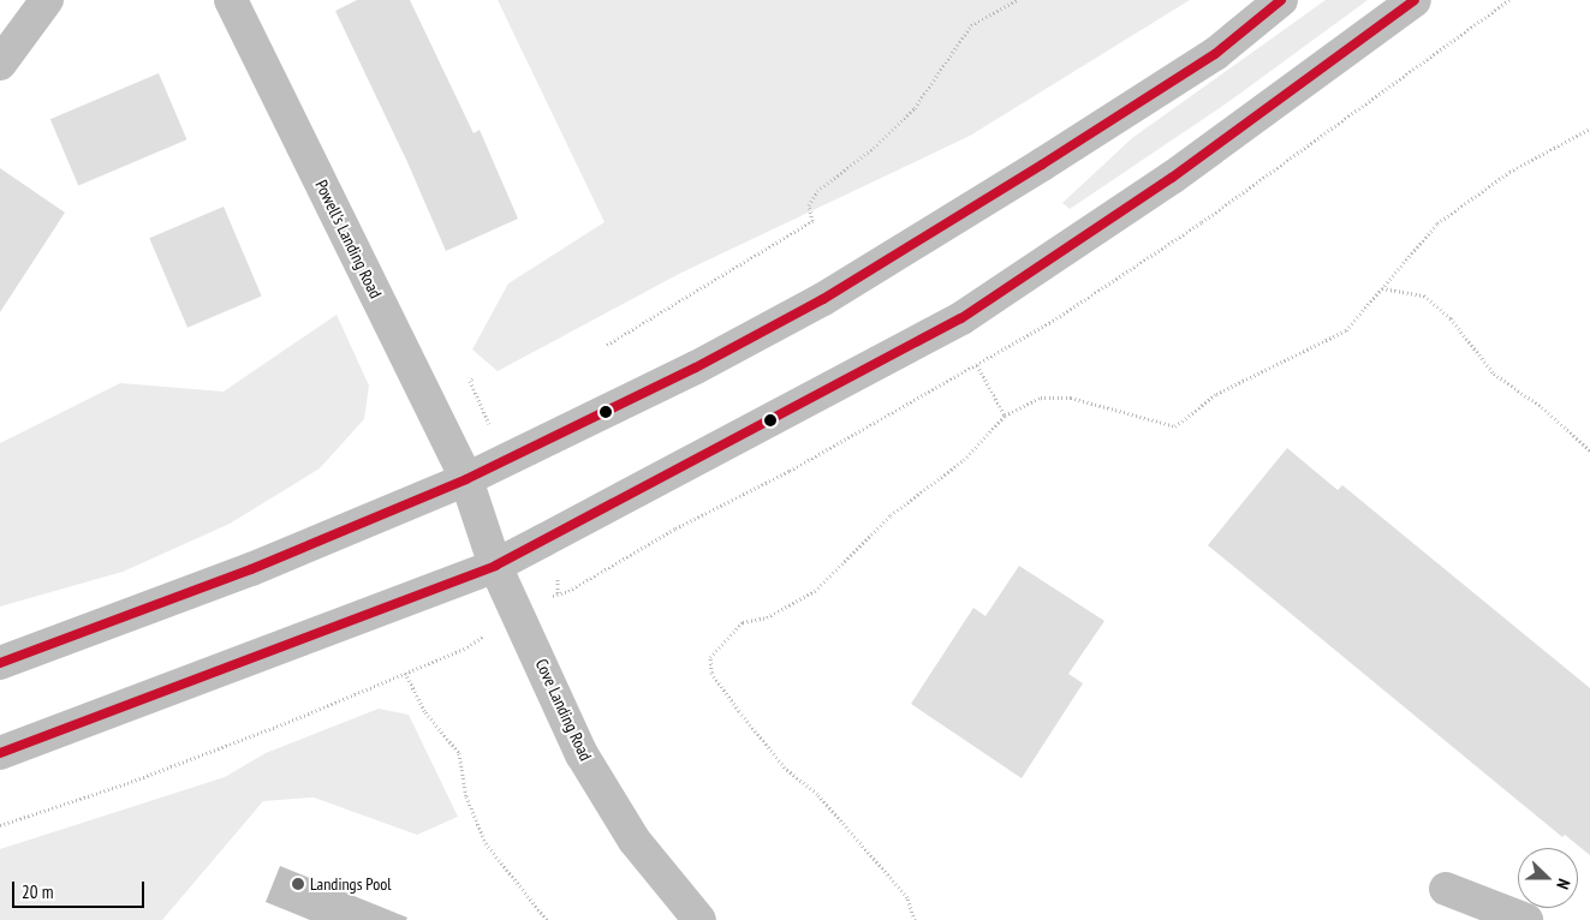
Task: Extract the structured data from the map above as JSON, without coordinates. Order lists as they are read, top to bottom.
{
  "streets": {
    "main road": ["Powell's Landing Road", "Cove Landing Road"]
  },
  "crossings": [
    ["Powell's Landing Road", "Cove Landing Road"]
  ],
  "places": ["Landings Pool"],
  "scale_bar": "20 m",
  "north": "right"
}
